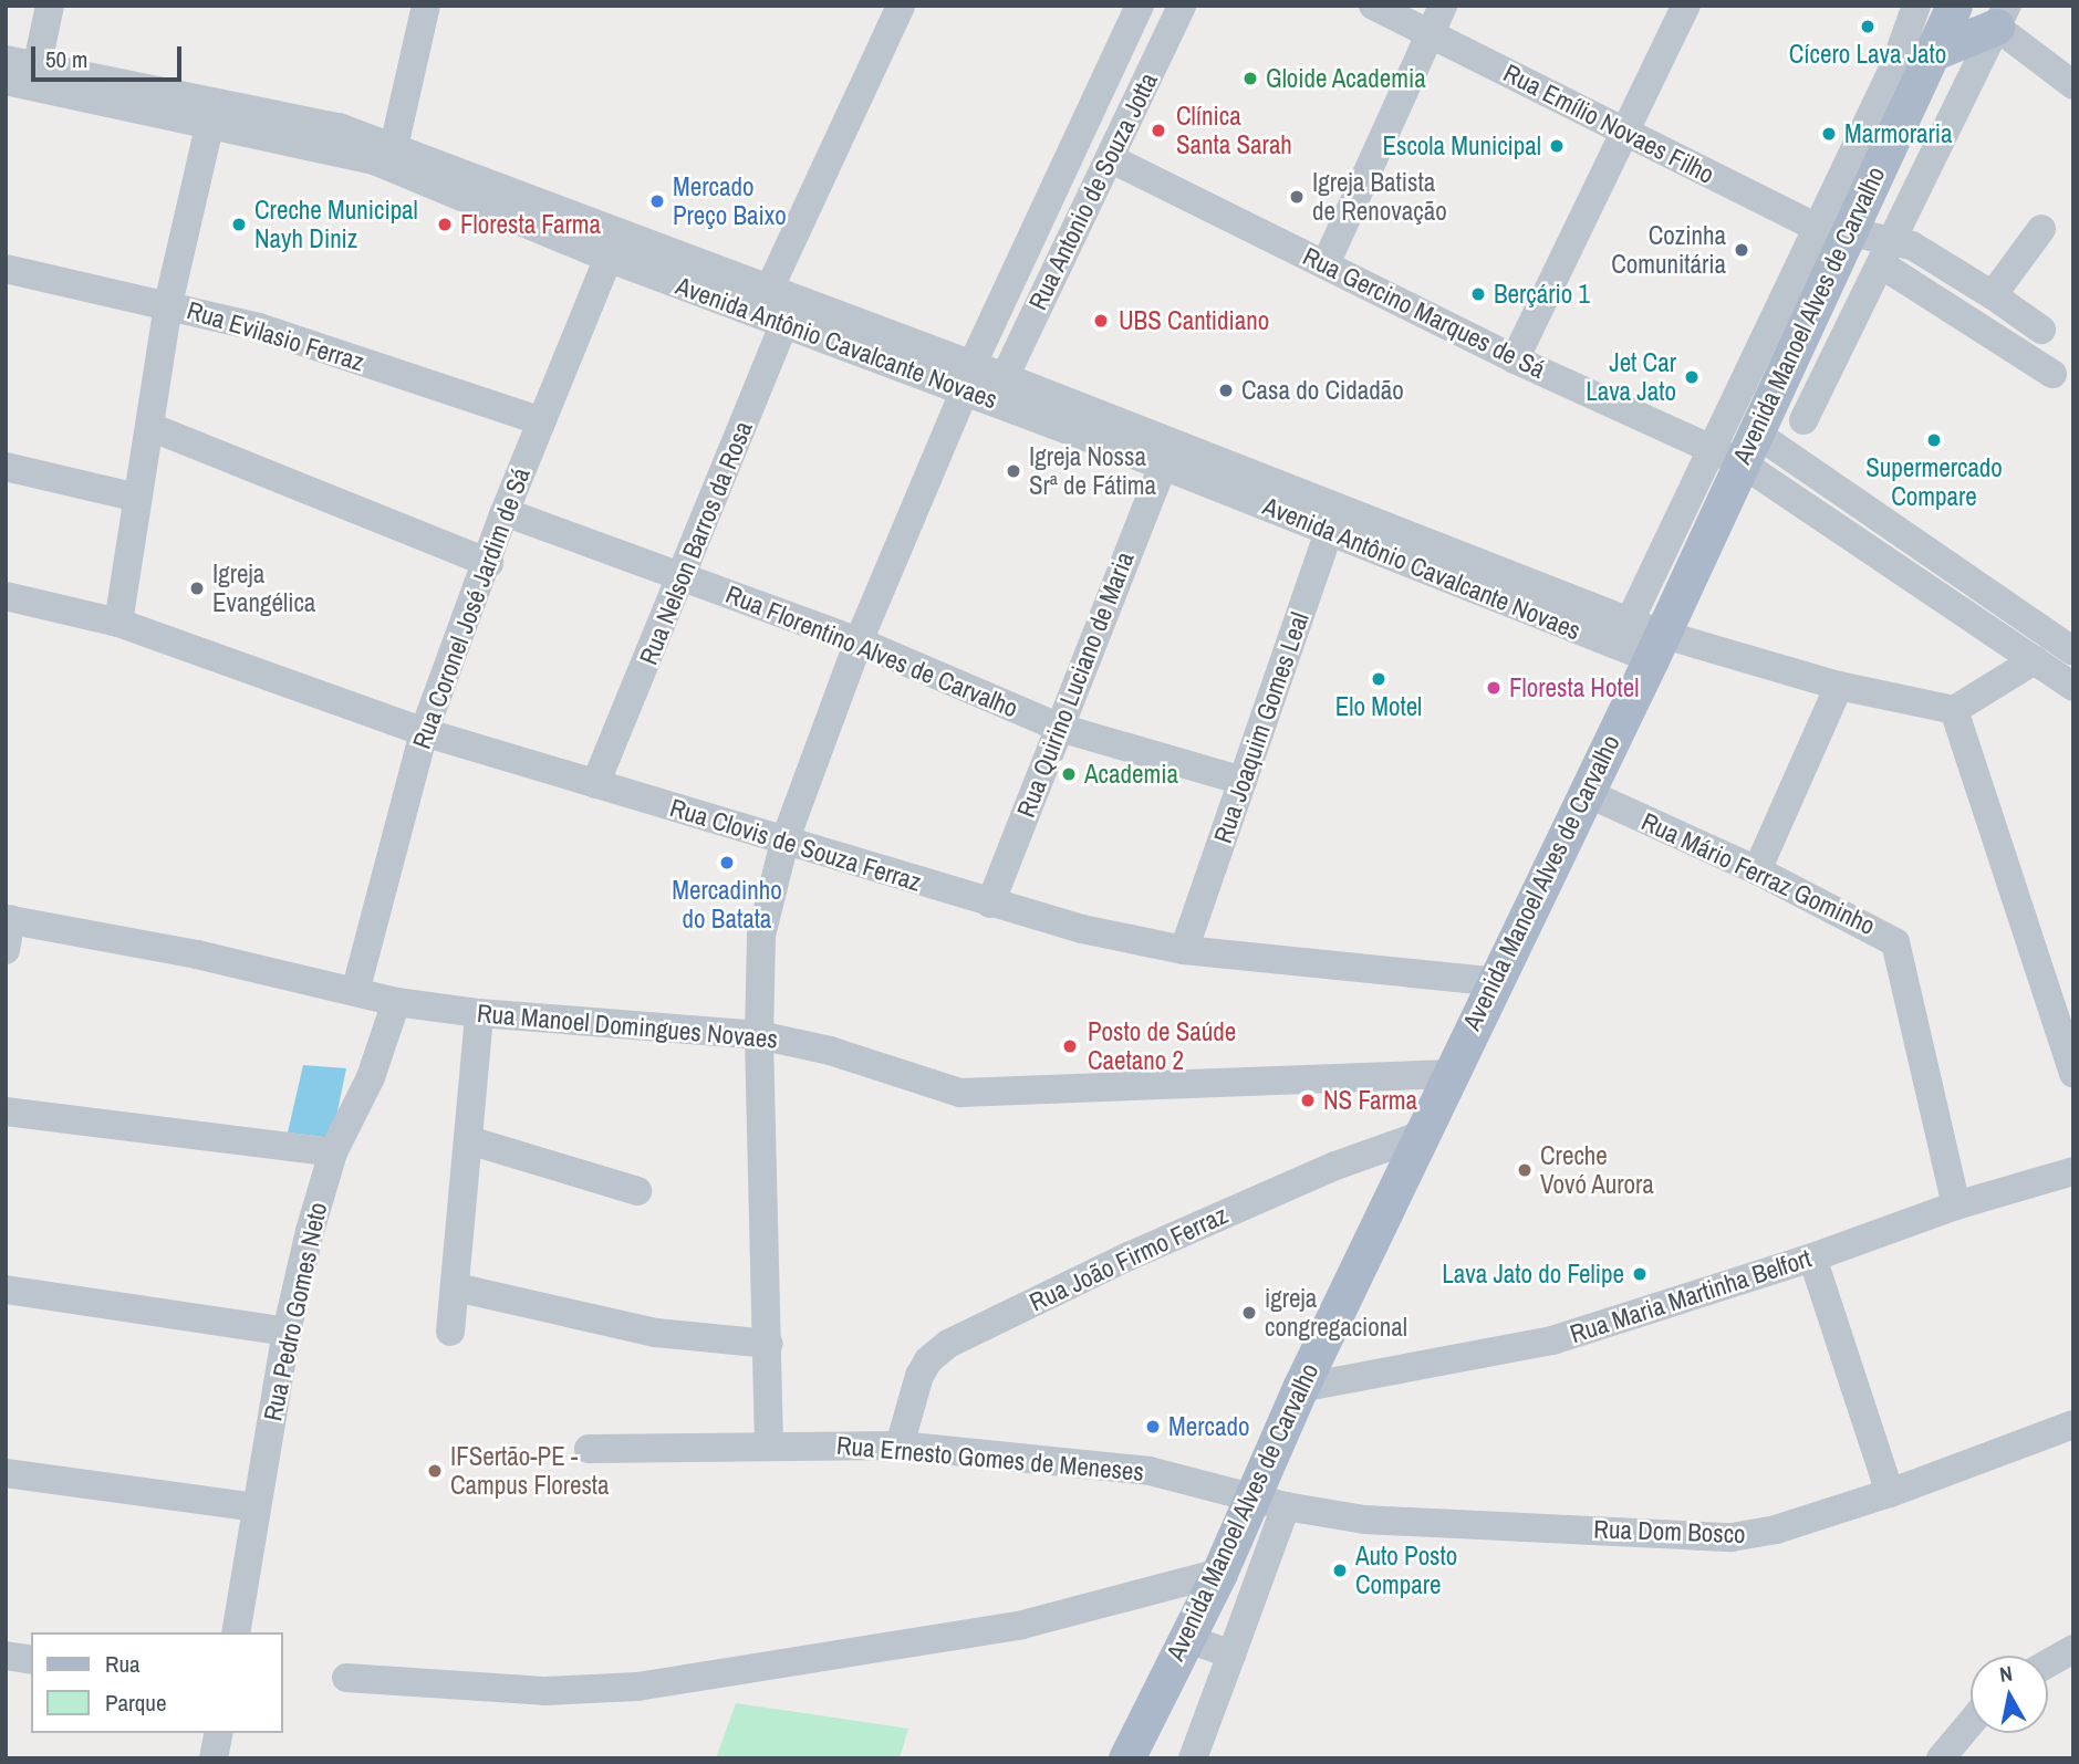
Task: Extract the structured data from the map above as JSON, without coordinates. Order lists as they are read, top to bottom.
{
  "streets": {
    "main road": ["Avenida Manoel Alves de Carvalho"],
    "street": [
      "Rua Emílio Novaes Filho",
      "Rua Antonio de Souza Jotta",
      "Rua Gercino Marques de Sá",
      "Rua Evilasio Ferraz",
      "Avenida Antônio Cavalcante Novaes",
      "Rua Nelson Barros da Rosa",
      "Rua Coronel José Jardim de Sá",
      "Rua Florentino Alves de Carvalho",
      "Rua Quirino Luciano de Maria",
      "Rua Joaquim Gomes Leal",
      "Rua Clovis de Souza Ferraz",
      "Rua Mário Ferraz Gominho",
      "Rua Manoel Domingues Novaes",
      "Rua João Firmo Ferraz",
      "Rua Maria Martinha Belfort",
      "Rua Pedro Gomes Neto",
      "Rua Ernesto Gomes de Meneses",
      "Rua Dom Bosco"
    ]
  },
  "crossings": [
    ["Rua Emílio Novaes Filho", "Avenida Manoel Alves de Carvalho"],
    ["Rua Antonio de Souza Jotta", "Rua Gercino Marques de Sá"],
    ["Rua Antonio de Souza Jotta", "Avenida Antônio Cavalcante Novaes"],
    ["Rua Antonio de Souza Jotta", "Rua Florentino Alves de Carvalho"],
    ["Rua Antonio de Souza Jotta", "Rua Clovis de Souza Ferraz"],
    ["Rua Antonio de Souza Jotta", "Rua Manoel Domingues Novaes"],
    ["Rua Antonio de Souza Jotta", "Rua Ernesto Gomes de Meneses"],
    ["Rua Gercino Marques de Sá", "Avenida Manoel Alves de Carvalho"],
    ["Avenida Manoel Alves de Carvalho", "Avenida Antônio Cavalcante Novaes"],
    ["Avenida Manoel Alves de Carvalho", "Rua Clovis de Souza Ferraz"],
    ["Avenida Manoel Alves de Carvalho", "Rua Mário Ferraz Gominho"],
    ["Avenida Manoel Alves de Carvalho", "Rua Manoel Domingues Novaes"],
    ["Avenida Manoel Alves de Carvalho", "Rua João Firmo Ferraz"],
    ["Avenida Manoel Alves de Carvalho", "Rua Maria Martinha Belfort"],
    ["Avenida Manoel Alves de Carvalho", "Rua Ernesto Gomes de Meneses"],
    ["Avenida Manoel Alves de Carvalho", "Rua Dom Bosco"],
    ["Rua Evilasio Ferraz", "Rua Coronel José Jardim de Sá"],
    ["Avenida Antônio Cavalcante Novaes", "Rua Nelson Barros da Rosa"],
    ["Avenida Antônio Cavalcante Novaes", "Rua Coronel José Jardim de Sá"],
    ["Avenida Antônio Cavalcante Novaes", "Rua Quirino Luciano de Maria"],
    ["Avenida Antônio Cavalcante Novaes", "Rua Joaquim Gomes Leal"],
    ["Rua Nelson Barros da Rosa", "Rua Florentino Alves de Carvalho"],
    ["Rua Nelson Barros da Rosa", "Rua Clovis de Souza Ferraz"],
    ["Rua Coronel José Jardim de Sá", "Rua Florentino Alves de Carvalho"],
    ["Rua Coronel José Jardim de Sá", "Rua Clovis de Souza Ferraz"],
    ["Rua Coronel José Jardim de Sá", "Rua Manoel Domingues Novaes"],
    ["Rua Florentino Alves de Carvalho", "Rua Quirino Luciano de Maria"],
    ["Rua Florentino Alves de Carvalho", "Rua Joaquim Gomes Leal"],
    ["Rua Quirino Luciano de Maria", "Rua Clovis de Souza Ferraz"],
    ["Rua Joaquim Gomes Leal", "Rua Clovis de Souza Ferraz"],
    ["Rua Mário Ferraz Gominho", "Rua Maria Martinha Belfort"],
    ["Rua Manoel Domingues Novaes", "Rua Pedro Gomes Neto"],
    ["Rua João Firmo Ferraz", "Rua Ernesto Gomes de Meneses"],
    ["Rua Ernesto Gomes de Meneses", "Rua Dom Bosco"]
  ],
  "places": [
    "Cícero Lava Jato",
    "Gloide Academia",
    "Clínica Santa Sarah",
    "Marmoraria",
    "Escola Municipal",
    "Igreja Batista de Renovação",
    "Mercado Preço Baixo",
    "Creche Municipal Nayh Diniz",
    "Floresta Farma",
    "Cozinha Comunitária",
    "Berçário 1",
    "UBS Cantidiano",
    "Jet Car Lava Jato",
    "Casa do Cidadão",
    "Supermercado Compare",
    "Igreja Nossa Srª de Fátima",
    "Igreja Evangélica",
    "Elo Motel",
    "Floresta Hotel",
    "Academia",
    "Mercadinho do Batata",
    "Posto de Saúde Caetano 2",
    "NS Farma",
    "Creche Vovó Aurora",
    "Lava Jato do Felipe",
    "igreja congregacional",
    "Mercado",
    "IFSertão-PE - Campus Floresta",
    "Auto Posto Compare"
  ],
  "legend": ["Rua", "Parque"],
  "scale_bar": "50 m",
  "north": "top"
}
